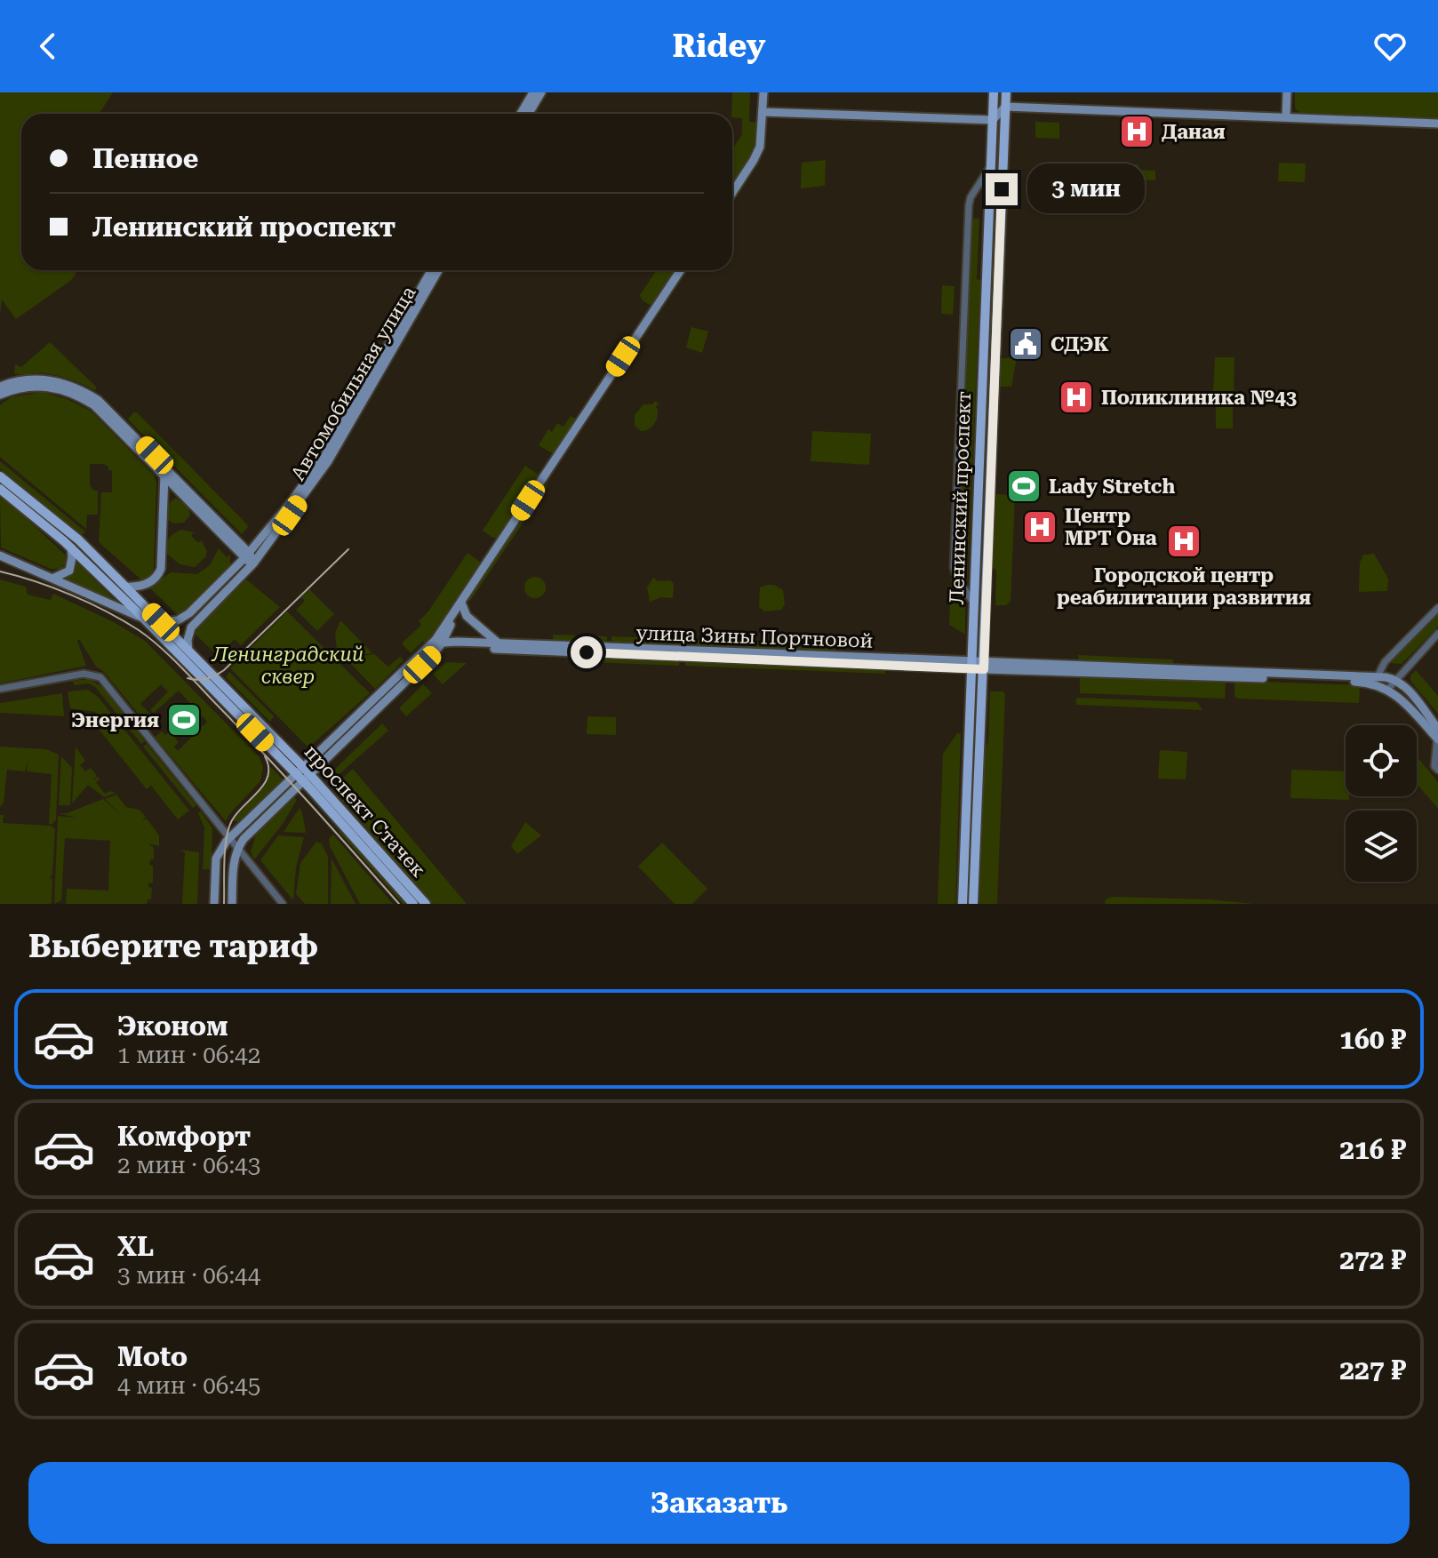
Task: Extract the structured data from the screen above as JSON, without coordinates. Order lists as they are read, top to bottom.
{
  "streets": {
    "main road": [
      "Автомобильная улица",
      "Ленинский проспект",
      "улица Зины Портновой",
      "проспект Стачек"
    ]
  },
  "crossings": [
    ["Автомобильная улица", "проспект Стачек"],
    ["Ленинский проспект", "улица Зины Портновой"]
  ],
  "parks": ["Ленинградский сквер"],
  "places": {
    "hospital": [
      "Даная",
      "Поликлиника №43",
      "Центр МРТ Она",
      "Городской центр реабилитации развития"
    ],
    "public building": ["СДЭК"],
    "sports": ["Lady Stretch", "Энергия"]
  },
  "page": {
    "header": "Ridey",
    "banner": ["Пенное", "Ленинский проспект"],
    "bubble": "3 мин",
    "heading": "Выберите тариф",
    "list": [
      {
        "name": "Эконом",
        "note": "1 мин · 06:42",
        "value": "160 ₽"
      },
      {
        "name": "Комфорт",
        "note": "2 мин · 06:43",
        "value": "216 ₽"
      },
      {
        "name": "XL",
        "note": "3 мин · 06:44",
        "value": "272 ₽"
      },
      {
        "name": "Moto",
        "note": "4 мин · 06:45",
        "value": "227 ₽"
      }
    ],
    "buttons": "Заказать"
  }
}
